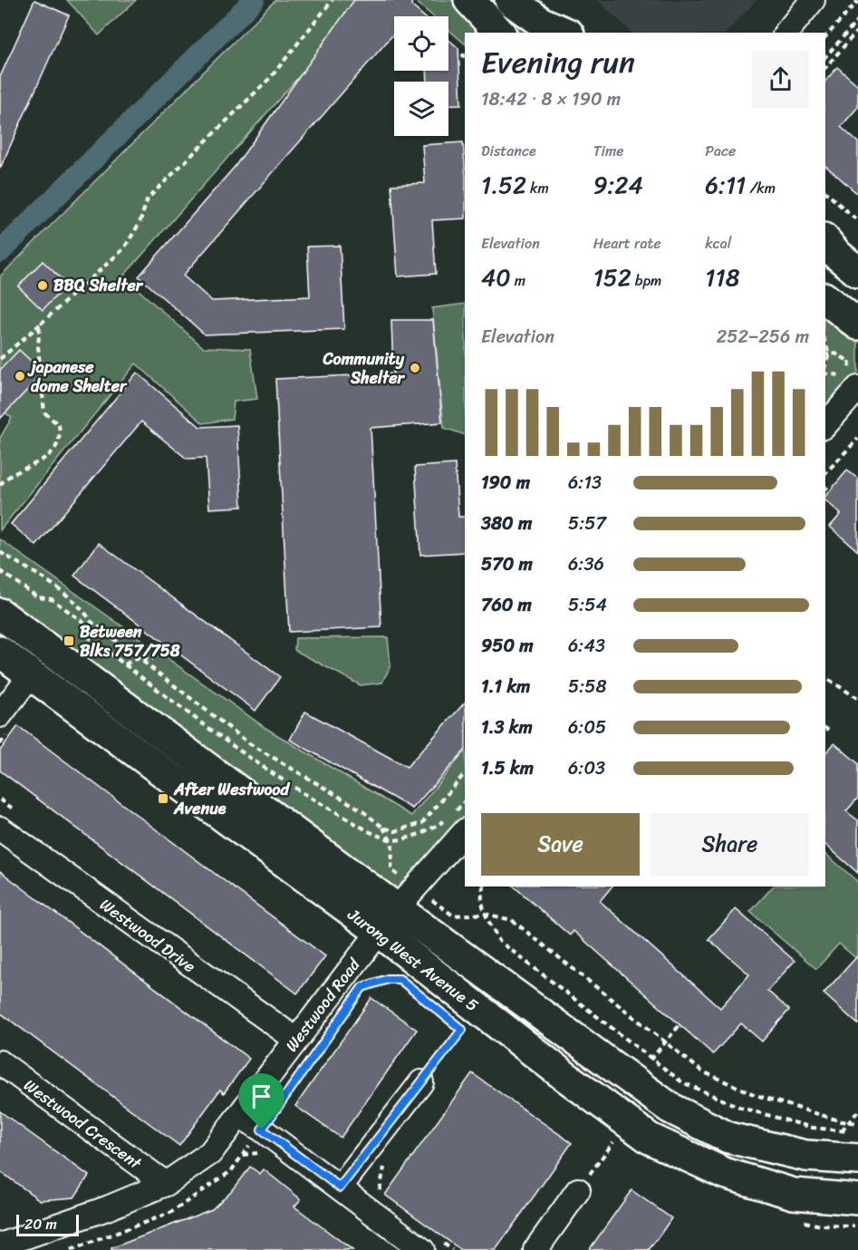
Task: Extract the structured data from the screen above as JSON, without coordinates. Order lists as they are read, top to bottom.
{
  "streets": {
    "street": [
      "Westwood Drive",
      "Jurong West Avenue 5",
      "Westwood Road",
      "Westwood Crescent"
    ]
  },
  "crossings": [
    ["Westwood Drive", "Westwood Road"],
    ["Jurong West Avenue 5", "Westwood Road"],
    ["Westwood Road", "Westwood Crescent"]
  ],
  "places": {
    "other": ["BBQ Shelter", "Community Shelter", "japanese dome Shelter"],
    "transit": ["Between Blks 757/758", "After Westwood Avenue"]
  },
  "scale_bar": "20 m",
  "page": {
    "heading": ["Evening run", "18:42 · 8 × 190 m"],
    "stats": [
      ["Distance", "1.52 km"],
      ["Time", "9:24"],
      ["Pace", "6:11 /km"],
      ["Elevation", "40 m"],
      ["Heart rate", "152 bpm"],
      ["kcal", "118"]
    ],
    "chart": ["Elevation", "252–256 m"],
    "list": [
      {
        "name": "190 m",
        "note": "6:13"
      },
      {
        "name": "380 m",
        "note": "5:57"
      },
      {
        "name": "570 m",
        "note": "6:36"
      },
      {
        "name": "760 m",
        "note": "5:54"
      },
      {
        "name": "950 m",
        "note": "6:43"
      },
      {
        "name": "1.1 km",
        "note": "5:58"
      },
      {
        "name": "1.3 km",
        "note": "6:05"
      },
      {
        "name": "1.5 km",
        "note": "6:03"
      }
    ],
    "buttons": ["Save", "Share"],
    "scale": "20 m"
  }
}
